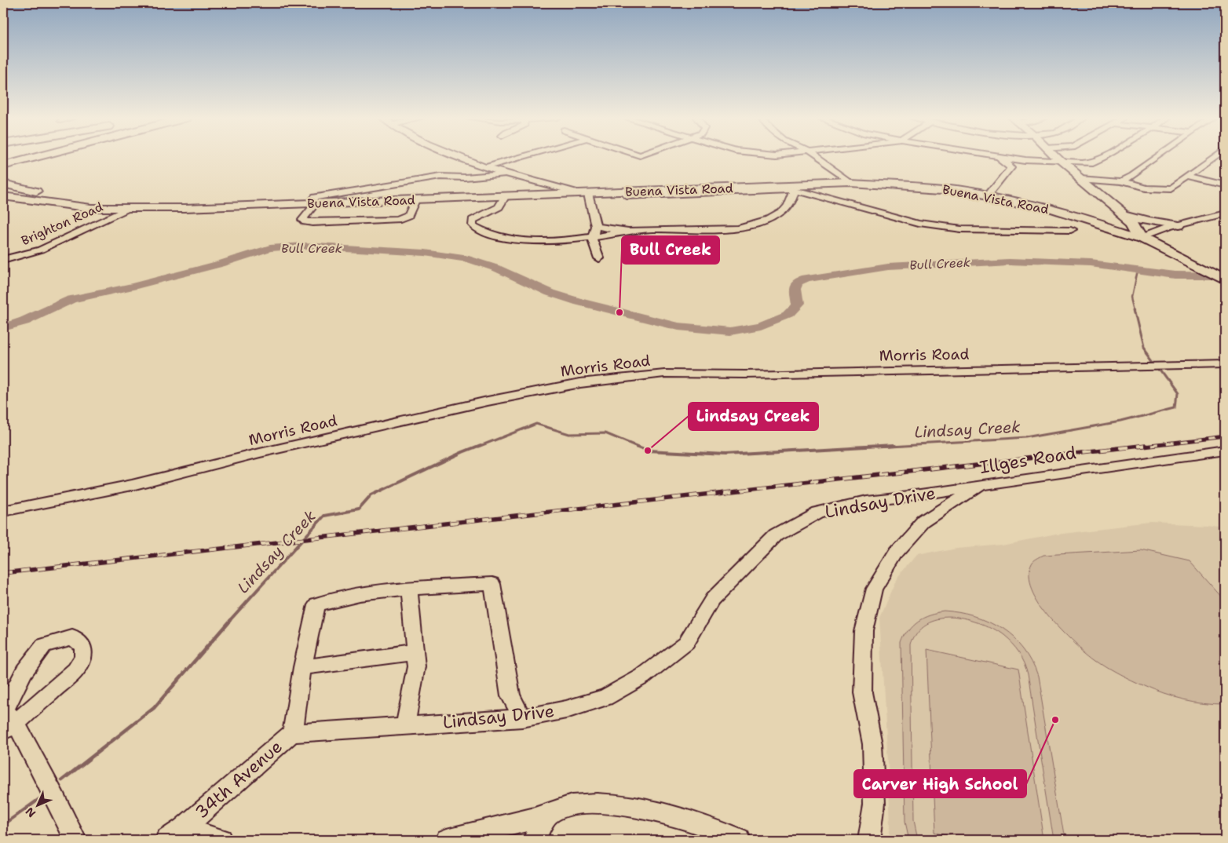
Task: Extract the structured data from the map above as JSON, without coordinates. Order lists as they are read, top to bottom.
{
  "streets": {
    "main road": ["Buena Vista Road"],
    "street": [
      "Brighton Road",
      "Morris Road",
      "Illges Road",
      "Lindsay Drive",
      "34th Avenue"
    ]
  },
  "crossings": [
    ["Buena Vista Road", "Brighton Road"],
    ["Illges Road", "Lindsay Drive"],
    ["Lindsay Drive", "34th Avenue"]
  ],
  "water": ["Bull Creek", "Lindsay Creek"],
  "places": ["Bull Creek", "Lindsay Creek", "Carver High School"],
  "north": "bottom left"
}
